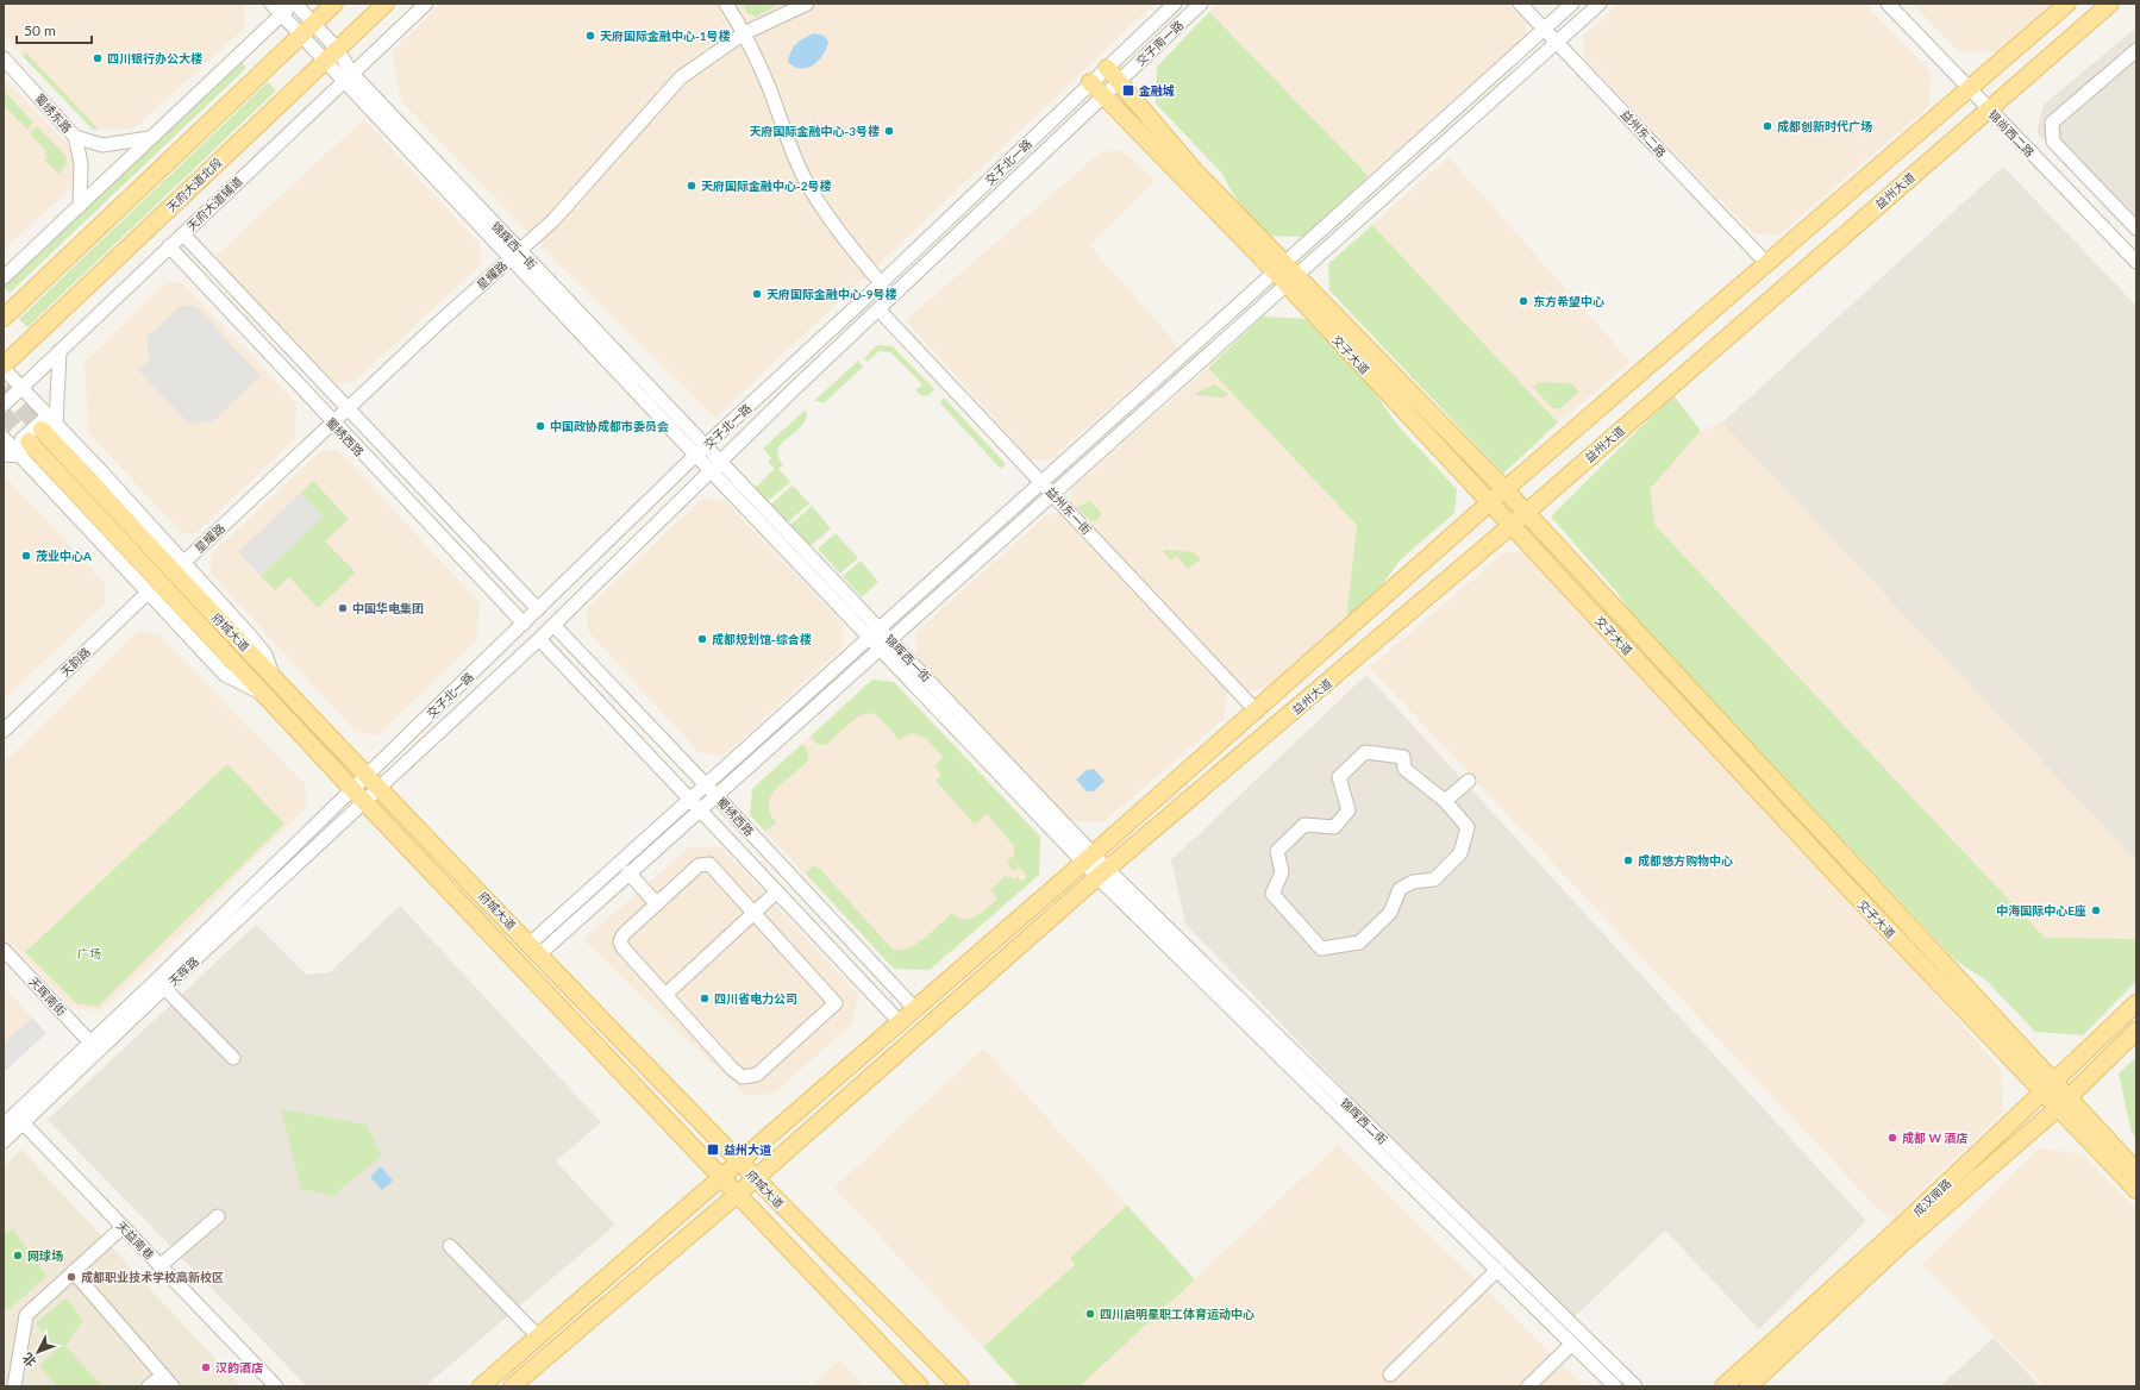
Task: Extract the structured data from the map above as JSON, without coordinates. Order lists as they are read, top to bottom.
{
  "streets": {
    "main road": [
      "天府大道北段",
      "益州大道",
      "交子大道",
      "府城大道",
      "成汉南路"
    ],
    "street": [
      "交子南一路",
      "蜀绣东路",
      "益州东二路",
      "锦尚西二路",
      "交子北一路",
      "天府大道辅道",
      "锦辉西一街",
      "星耀路",
      "蜀绣西路",
      "益州东一街",
      "锦晖西一街",
      "天韵路",
      "天晖路",
      "天晖南街",
      "锦晖西二街",
      "天益南巷"
    ]
  },
  "crossings": [
    ["交子南一路", "交子北一路"],
    ["交子南一路", "交子大道"],
    ["益州东二路", "益州大道"],
    ["锦尚西二路", "益州大道"],
    ["交子北一路", "锦辉西一街"],
    ["交子北一路", "交子大道"],
    ["交子北一路", "蜀绣西路"],
    ["交子北一路", "益州东一街"],
    ["交子北一路", "府城大道"],
    ["交子北一路", "锦晖西一街"],
    ["交子北一路", "天晖路"],
    ["天府大道北段", "锦辉西一街"],
    ["益州大道", "交子大道"],
    ["益州大道", "蜀绣西路"],
    ["益州大道", "益州东一街"],
    ["益州大道", "府城大道"],
    ["益州大道", "锦晖西一街"],
    ["益州大道", "锦晖西二街"],
    ["天府大道辅道", "锦辉西一街"],
    ["天府大道辅道", "蜀绣西路"],
    ["锦辉西一街", "星耀路"],
    ["锦辉西一街", "锦晖西一街"],
    ["星耀路", "蜀绣西路"],
    ["交子大道", "成汉南路"],
    ["府城大道", "天晖路"],
    ["锦晖西一街", "锦晖西二街"],
    ["天晖路", "天晖南街"],
    ["天晖路", "天益南巷"]
  ],
  "parks": ["广场"],
  "places": {
    "other": [
      "天府国际金融中心-1号楼",
      "四川银行办公大楼",
      "成都创新时代广场",
      "天府国际金融中心-3号楼",
      "天府国际金融中心-2号楼",
      "天府国际金融中心-9号楼",
      "东方希望中心",
      "中国政协成都市委员会",
      "茂业中心A",
      "中国华电集团",
      "成都规划馆-综合楼",
      "成都悠方购物中心",
      "中海国际中心E座",
      "四川省电力公司",
      "成都 W 酒店",
      "网球场",
      "成都职业技术学校高新校区",
      "四川启明星职工体育运动中心",
      "汉韵酒店"
    ],
    "transit": ["金融城", "益州大道"]
  },
  "scale_bar": "50 m",
  "north": "bottom left"
}
